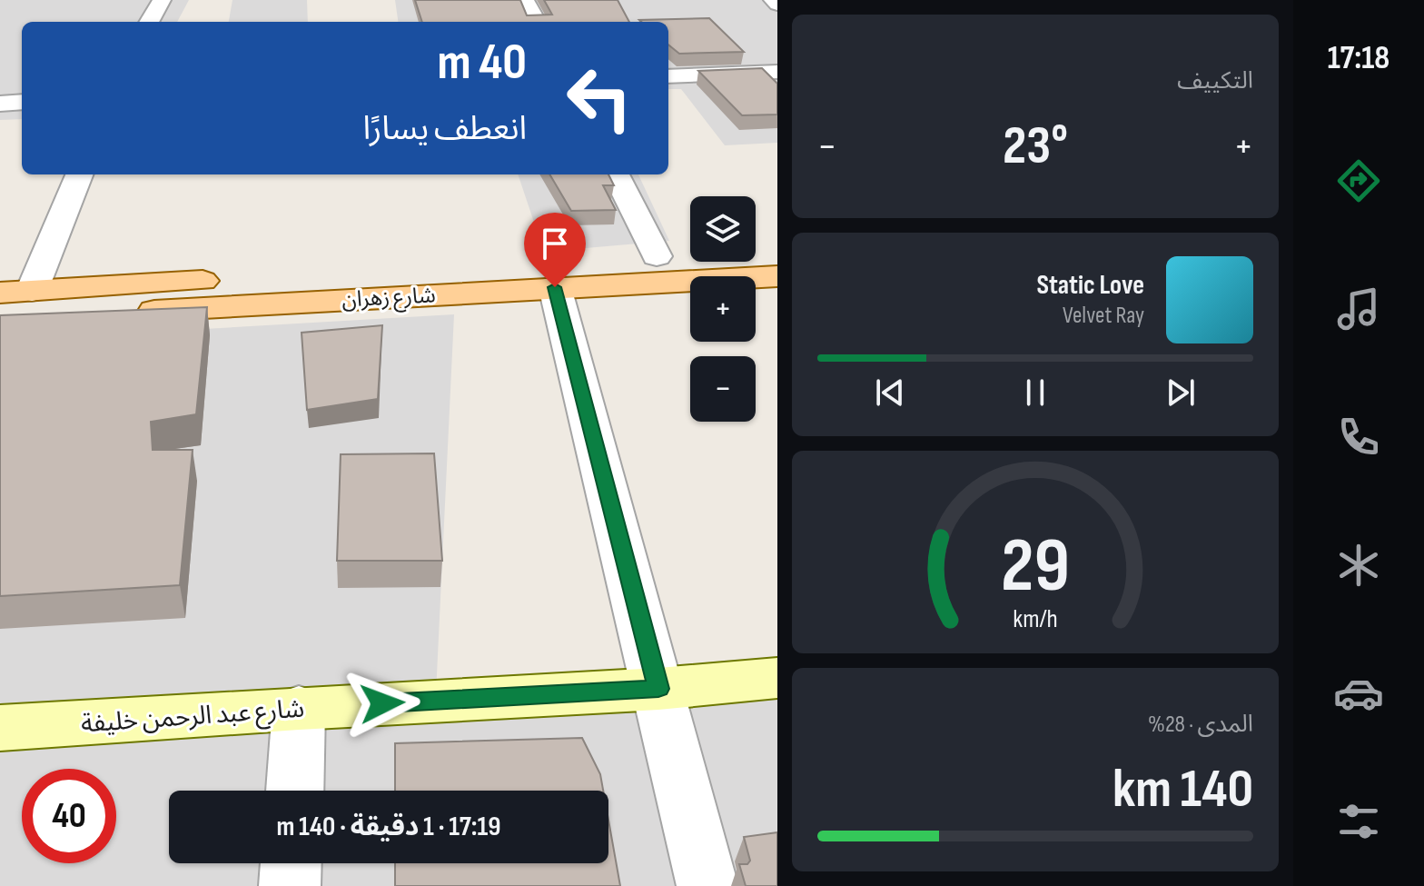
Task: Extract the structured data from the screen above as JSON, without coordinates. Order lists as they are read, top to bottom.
{
  "streets": {
    "main road": ["شارع زهران"],
    "street": ["شارع عبد الرحمن خليفة"]
  },
  "page": {
    "tabs": "17:18",
    "tile": [
      "التكييف",
      ["المدى · 28%", "140 km"]
    ],
    "turn": ["40 m", "انعطف يسارًا"],
    "heat": ["−", "23°", "+"],
    "map_buttons": ["+", "−"],
    "song": ["Static Love", "Velvet Ray"],
    "limit": "40",
    "trip": "17:19 · 1 دقيقة · 140 m",
    "gauge": ["29", "km/h"]
  }
}
